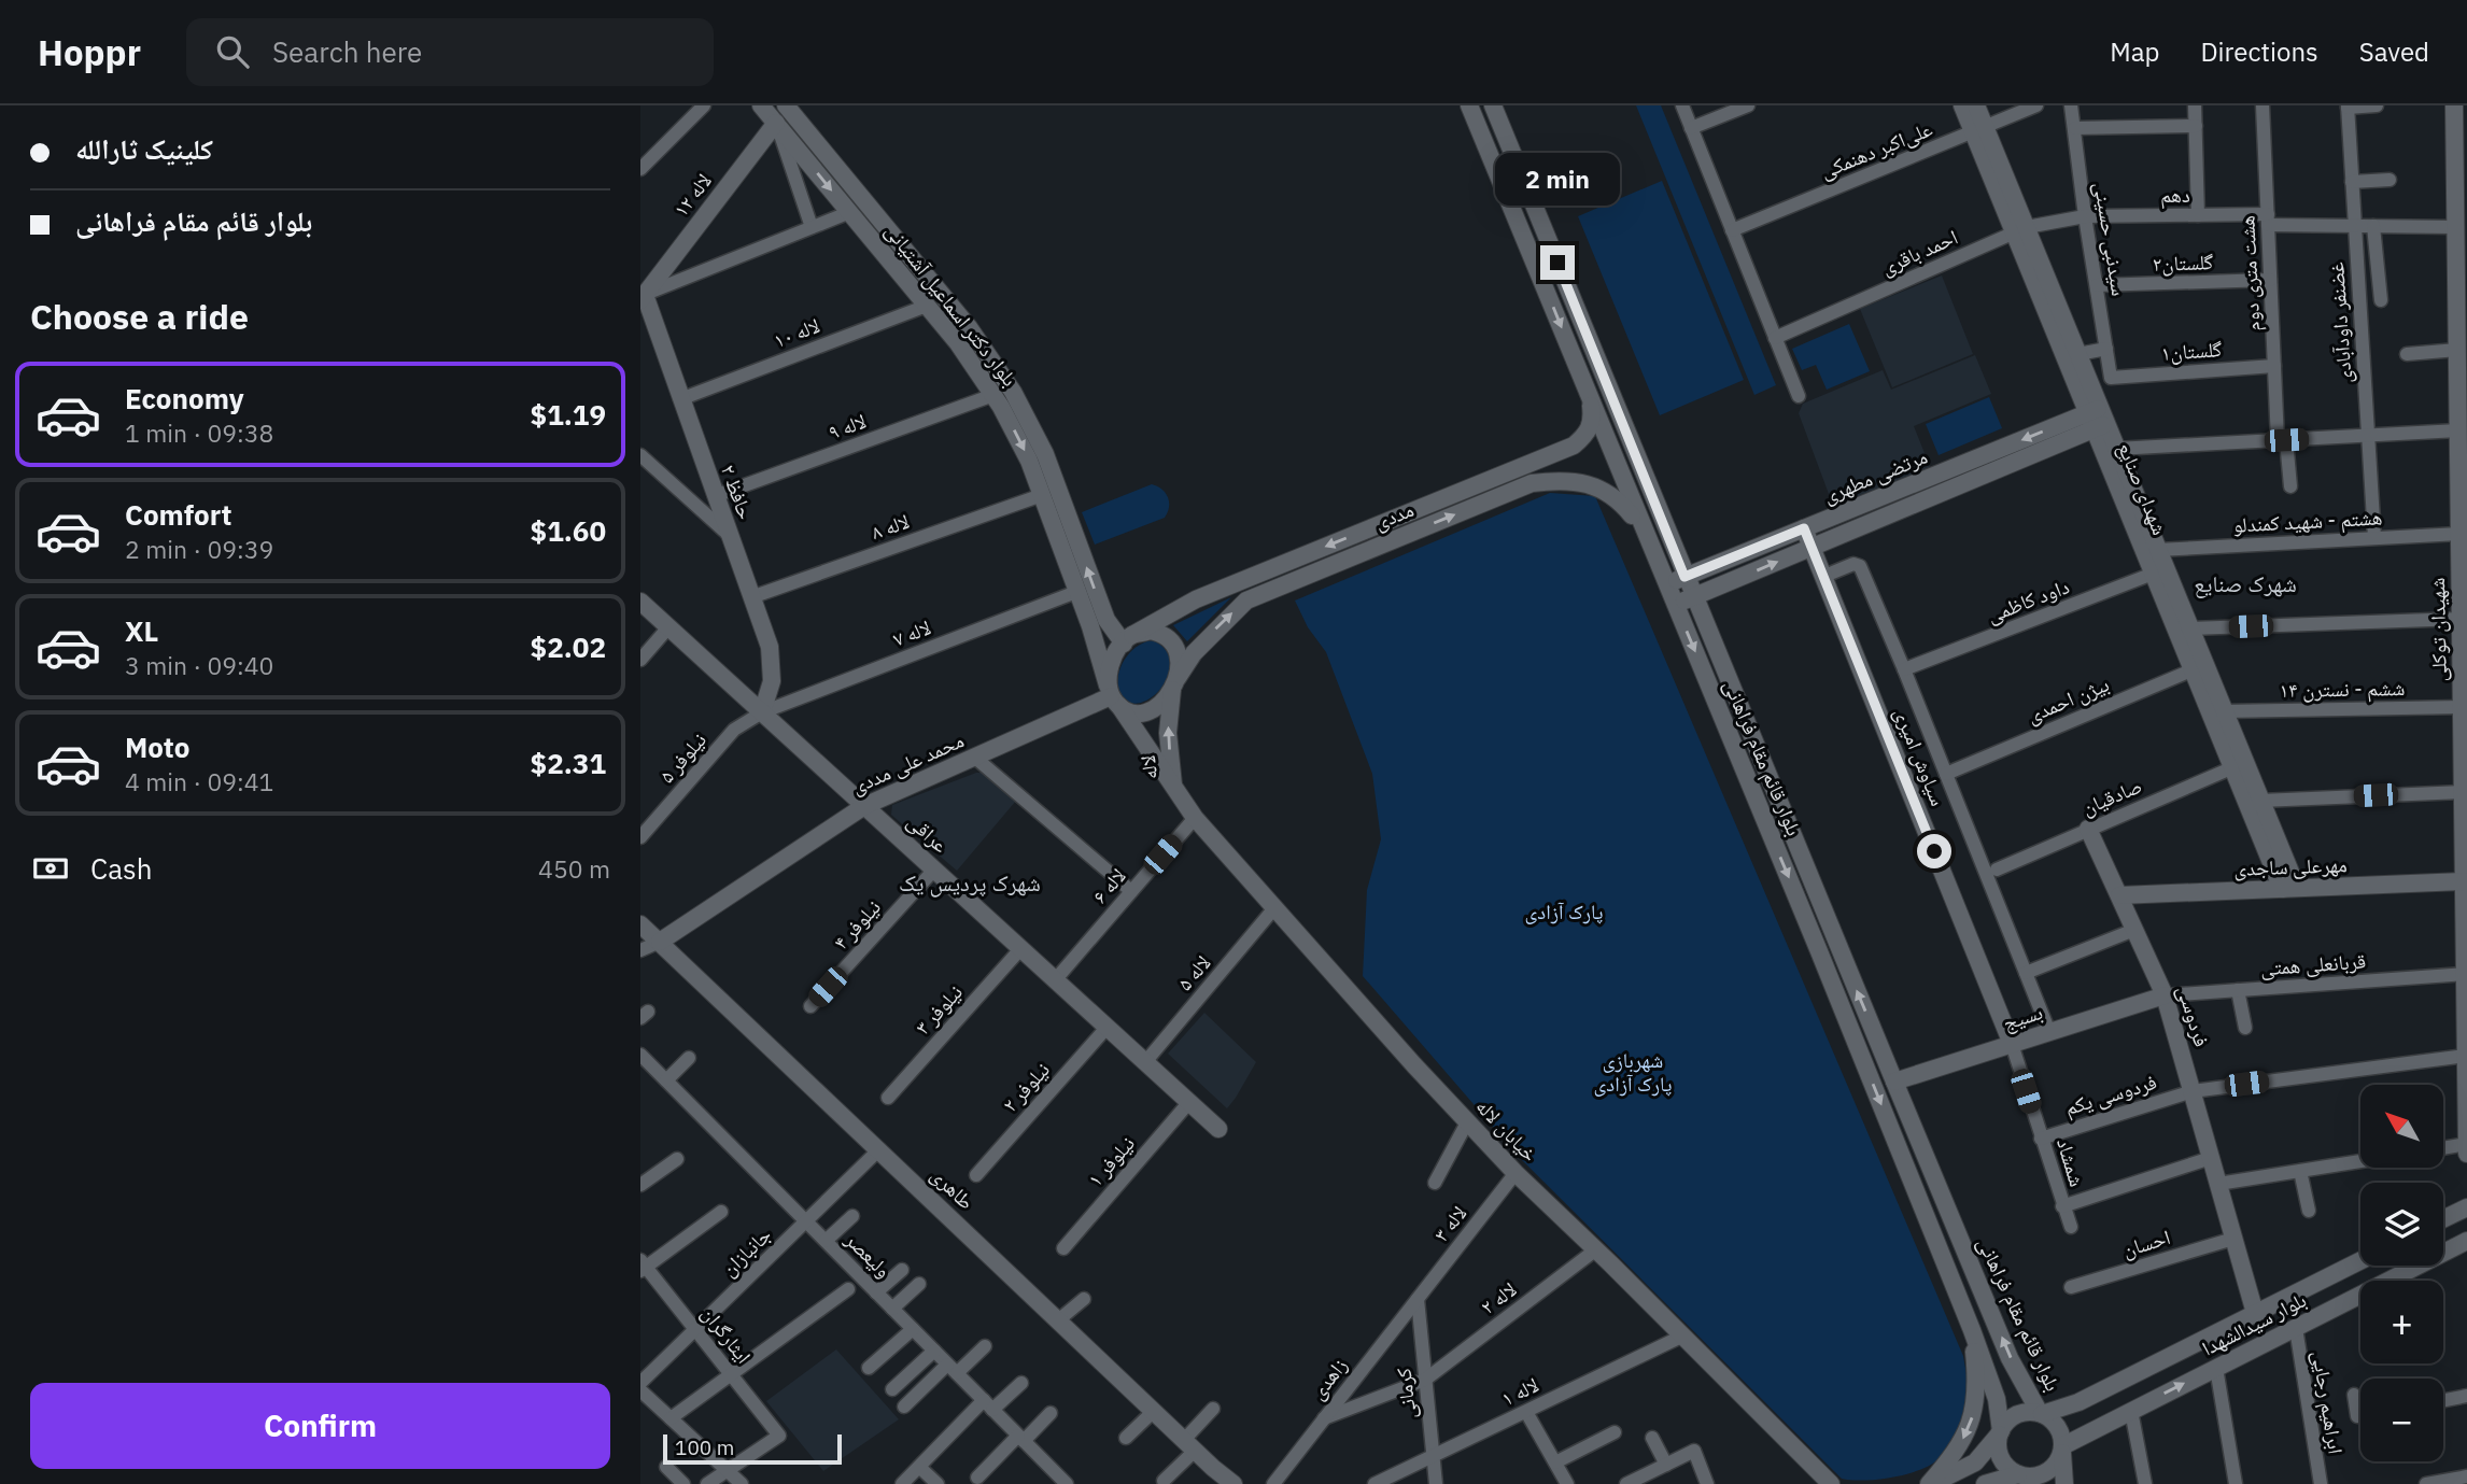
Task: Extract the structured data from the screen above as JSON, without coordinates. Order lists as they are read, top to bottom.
{
  "streets": {
    "street": [
      "علی‌اکبر دهنمکی",
      "لاله ۱۲",
      "دهم",
      "سیدنبی حسینی",
      "احمد باقری",
      "گلستان۲",
      "هشت متری دوم",
      "بلوار دکتر اسماعیل آشتیانی",
      "غضنفر داودآبادی",
      "لاله ۱۰",
      "گلستان۱",
      "لاله ۹",
      "مرتضی مطهری",
      "شهدای صنایع",
      "حافظ ۲",
      "مددی",
      "هشتم - شهید کمندلو",
      "لاله ۸",
      "داود کاظمی",
      "شهیدان توکلی",
      "لاله ۷",
      "ششم - نسترن ۱۴",
      "بیژن احمدی",
      "سیاوش امیری",
      "نیلوفر ۵",
      "بلوار قائم مقام فراهانی",
      "محمد علی مددی",
      "لاله",
      "صادقیان",
      "عراقی",
      "مهرعلی ساجدی",
      "لاله ۶",
      "نیلوفر ۴",
      "قربانعلی همتی",
      "لاله ۵",
      "نیلوفر ۳",
      "فردوسی",
      "بسیج",
      "نیلوفر ۲",
      "فردوسی یکم",
      "خیابان لاله",
      "نیلوفر ۱",
      "شمشاد",
      "طاهری",
      "لاله ۳",
      "احسان",
      "جانبازان",
      "ولیعصر",
      "لاله ۲",
      "بلوار سیدالشهدا",
      "ایثارگران",
      "زاهدی",
      "لاله ۱",
      "کرمانی",
      "ابراهیم رجایی"
    ]
  },
  "crossings": [
    ["علی‌اکبر دهنمکی", "شهدای صنایع"],
    ["لاله ۱۲", "بلوار دکتر اسماعیل آشتیانی"],
    ["لاله ۱۲", "حافظ ۲"],
    ["دهم", "سیدنبی حسینی"],
    ["دهم", "احمد باقری"],
    ["دهم", "هشت متری دوم"],
    ["دهم", "غضنفر داودآبادی"],
    ["سیدنبی حسینی", "احمد باقری"],
    ["سیدنبی حسینی", "گلستان۲"],
    ["سیدنبی حسینی", "گلستان۱"],
    ["احمد باقری", "شهدای صنایع"],
    ["گلستان۲", "هشت متری دوم"],
    ["هشت متری دوم", "گلستان۱"],
    ["بلوار دکتر اسماعیل آشتیانی", "لاله ۱۰"],
    ["بلوار دکتر اسماعیل آشتیانی", "لاله ۹"],
    ["بلوار دکتر اسماعیل آشتیانی", "مددی"],
    ["بلوار دکتر اسماعیل آشتیانی", "لاله ۸"],
    ["بلوار دکتر اسماعیل آشتیانی", "لاله ۷"],
    ["بلوار دکتر اسماعیل آشتیانی", "محمد علی مددی"],
    ["بلوار دکتر اسماعیل آشتیانی", "لاله"],
    ["غضنفر داودآبادی", "هشتم - شهید کمندلو"],
    ["لاله ۱۰", "حافظ ۲"],
    ["لاله ۹", "حافظ ۲"],
    ["مرتضی مطهری", "شهدای صنایع"],
    ["مرتضی مطهری", "سیاوش امیری"],
    ["مرتضی مطهری", "بلوار قائم مقام فراهانی"],
    ["شهدای صنایع", "هشتم - شهید کمندلو"],
    ["شهدای صنایع", "داود کاظمی"],
    ["شهدای صنایع", "ششم - نسترن ۱۴"],
    ["شهدای صنایع", "بیژن احمدی"],
    ["شهدای صنایع", "صادقیان"],
    ["شهدای صنایع", "مهرعلی ساجدی"],
    ["حافظ ۲", "لاله ۸"],
    ["حافظ ۲", "لاله ۷"],
    ["حافظ ۲", "نیلوفر ۵"],
    ["حافظ ۲", "عراقی"],
    ["مددی", "بلوار قائم مقام فراهانی"],
    ["مددی", "محمد علی مددی"],
    ["مددی", "لاله"],
    ["هشتم - شهید کمندلو", "شهیدان توکلی"],
    ["شهیدان توکلی", "ششم - نسترن ۱۴"],
    ["شهیدان توکلی", "مهرعلی ساجدی"],
    ["شهیدان توکلی", "قربانعلی همتی"],
    ["شهیدان توکلی", "فردوسی یکم"],
    ["لاله ۷", "نیلوفر ۵"],
    ["لاله ۷", "عراقی"],
    ["سیاوش امیری", "بسیج"],
    ["سیاوش امیری", "شمشاد"],
    ["نیلوفر ۵", "عراقی"],
    ["بلوار قائم مقام فراهانی", "بسیج"],
    ["بلوار قائم مقام فراهانی", "بلوار سیدالشهدا"],
    ["محمد علی مددی", "لاله"],
    ["محمد علی مددی", "عراقی"],
    ["محمد علی مددی", "طاهری"],
    ["لاله", "خیابان لاله"],
    ["صادقیان", "فردوسی"],
    ["عراقی", "لاله ۶"],
    ["عراقی", "نیلوفر ۴"],
    ["عراقی", "لاله ۵"],
    ["عراقی", "نیلوفر ۳"],
    ["عراقی", "نیلوفر ۲"],
    ["عراقی", "نیلوفر ۱"],
    ["مهرعلی ساجدی", "فردوسی"],
    ["لاله ۶", "خیابان لاله"],
    ["قربانعلی همتی", "فردوسی"],
    ["قربانعلی همتی", "بسیج"],
    ["لاله ۵", "خیابان لاله"],
    ["فردوسی", "بسیج"],
    ["فردوسی", "فردوسی یکم"],
    ["فردوسی", "احسان"],
    ["فردوسی", "بلوار سیدالشهدا"],
    ["بسیج", "شمشاد"],
    ["فردوسی یکم", "شمشاد"],
    ["خیابان لاله", "لاله ۳"],
    ["خیابان لاله", "لاله ۲"],
    ["خیابان لاله", "لاله ۱"],
    ["طاهری", "جانبازان"],
    ["لاله ۳", "زاهدی"],
    ["لاله ۳", "کرمانی"],
    ["جانبازان", "ولیعصر"],
    ["جانبازان", "ایثارگران"],
    ["لاله ۲", "زاهدی"],
    ["لاله ۲", "کرمانی"],
    ["بلوار سیدالشهدا", "ابراهیم رجایی"],
    ["زاهدی", "کرمانی"],
    ["لاله ۱", "کرمانی"]
  ],
  "one_way": ["لاله"],
  "districts": ["شهرک صنایع", "شهرک پردیس یک"],
  "parks": ["پارک آزادی", "شهربازی پارک آزادی"],
  "scale_bar": "100 m",
  "north": "top left",
  "page": {
    "header": "Hoppr",
    "search": "Search here",
    "nav": ["Map", "Directions", "Saved"],
    "banner": ["کلینیک ثارالله", "بلوار قائم مقام فراهانی"],
    "bubble": "2 min",
    "heading": "Choose a ride",
    "list": [
      {
        "name": "Economy",
        "note": "1 min · 09:38",
        "value": "$1.19"
      },
      {
        "name": "Comfort",
        "note": "2 min · 09:39",
        "value": "$1.60"
      },
      {
        "name": "XL",
        "note": "3 min · 09:40",
        "value": "$2.02"
      },
      {
        "name": "Moto",
        "note": "4 min · 09:41",
        "value": "$2.31"
      }
    ],
    "pay": ["Cash", "450 m"],
    "map_buttons": ["+", "−"],
    "buttons": "Confirm",
    "scale": "100 m"
  }
}
